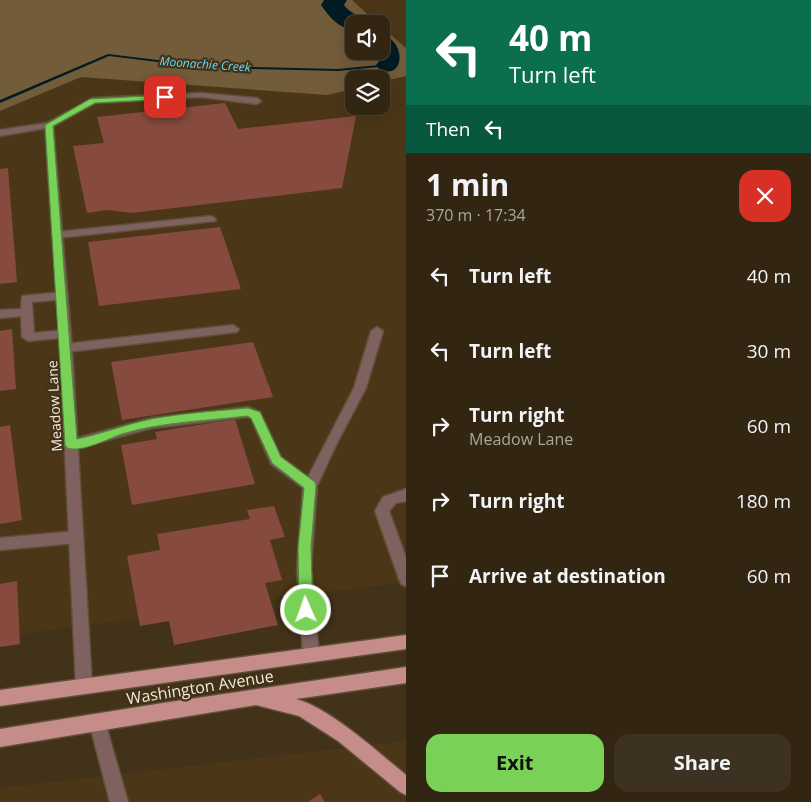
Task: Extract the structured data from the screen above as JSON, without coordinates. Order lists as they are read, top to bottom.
{
  "streets": {
    "main road": ["Washington Avenue"],
    "street": ["Meadow Lane"]
  },
  "crossings": [
    ["Meadow Lane", "Washington Avenue"]
  ],
  "water": ["Moonachie Creek"],
  "page": {
    "turn": ["40 m", "Turn left"],
    "then": "Then",
    "heading": ["1 min", "370 m · 17:34"],
    "list": [
      {
        "name": "Turn left",
        "value": "40 m"
      },
      {
        "name": "Turn left",
        "value": "30 m"
      },
      {
        "name": "Turn right",
        "note": "Meadow Lane",
        "value": "60 m"
      },
      {
        "name": "Turn right",
        "value": "180 m"
      },
      {
        "name": "Arrive at destination",
        "value": "60 m"
      }
    ],
    "buttons": ["Exit", "Share"]
  }
}
